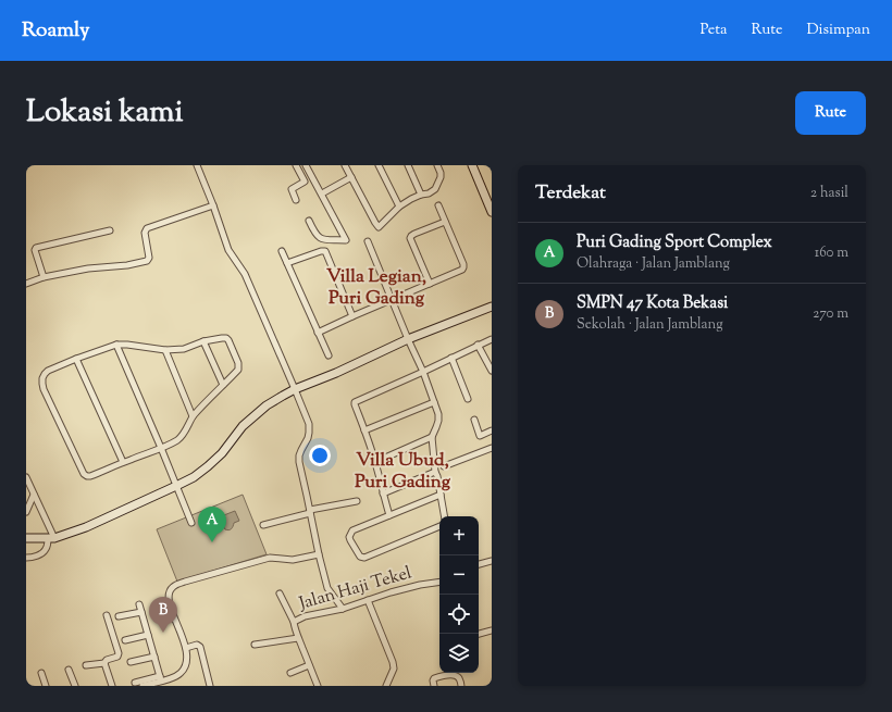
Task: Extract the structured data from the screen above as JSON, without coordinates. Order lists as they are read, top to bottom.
{
  "streets": {
    "street": ["Jalan Haji Tekel"]
  },
  "districts": ["Villa Legian, Puri Gading", "Villa Ubud, Puri Gading"],
  "page": {
    "header": "Roamly",
    "nav": ["Peta", "Rute", "Disimpan"],
    "title": "Lokasi kami",
    "buttons": "Rute",
    "heading": ["Terdekat", "2 hasil"],
    "list": [
      {
        "mark": "A",
        "name": "Puri Gading Sport Complex",
        "note": "Olahraga · Jalan Jamblang",
        "value": "160 m"
      },
      {
        "mark": "B",
        "name": "SMPN 47 Kota Bekasi",
        "note": "Sekolah · Jalan Jamblang",
        "value": "270 m"
      }
    ],
    "pins": ["A", "B"],
    "map_buttons": ["+", "−"]
  }
}
